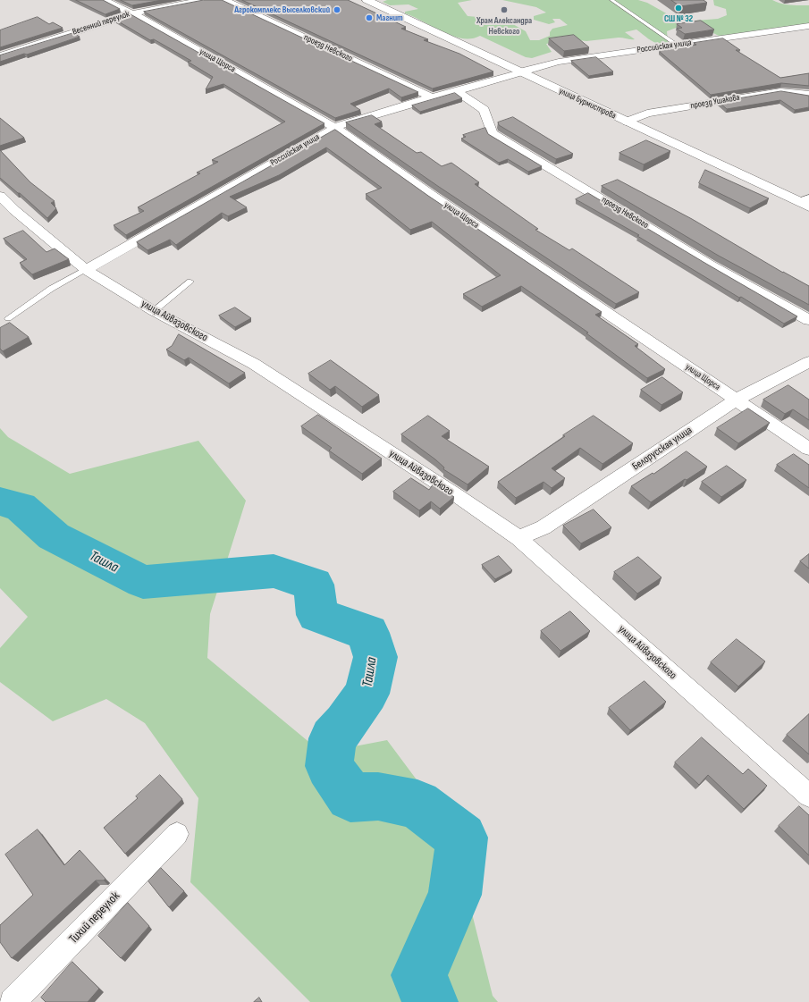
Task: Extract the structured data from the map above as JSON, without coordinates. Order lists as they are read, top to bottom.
{
  "streets": {
    "street": [
      "Весенний переулок",
      "Российская улица",
      "проезд Невского",
      "улица Щорса",
      "проезд Ушакова",
      "улица Бурмистрова",
      "улица Айвазовского",
      "Белорусская улица",
      "Тихий переулок"
    ]
  },
  "crossings": [
    ["Весенний переулок", "улица Щорса"],
    ["Российская улица", "проезд Невского"],
    ["Российская улица", "улица Щорса"],
    ["Российская улица", "улица Бурмистрова"],
    ["Российская улица", "улица Айвазовского"],
    ["улица Щорса", "Белорусская улица"],
    ["проезд Ушакова", "улица Бурмистрова"],
    ["улица Айвазовского", "Белорусская улица"]
  ],
  "water": ["Ташла"],
  "places": [
    "СШ № 32",
    "Агрокомплекс Выселковский",
    "Храм Александра Невского",
    "Магнит"
  ]
}
